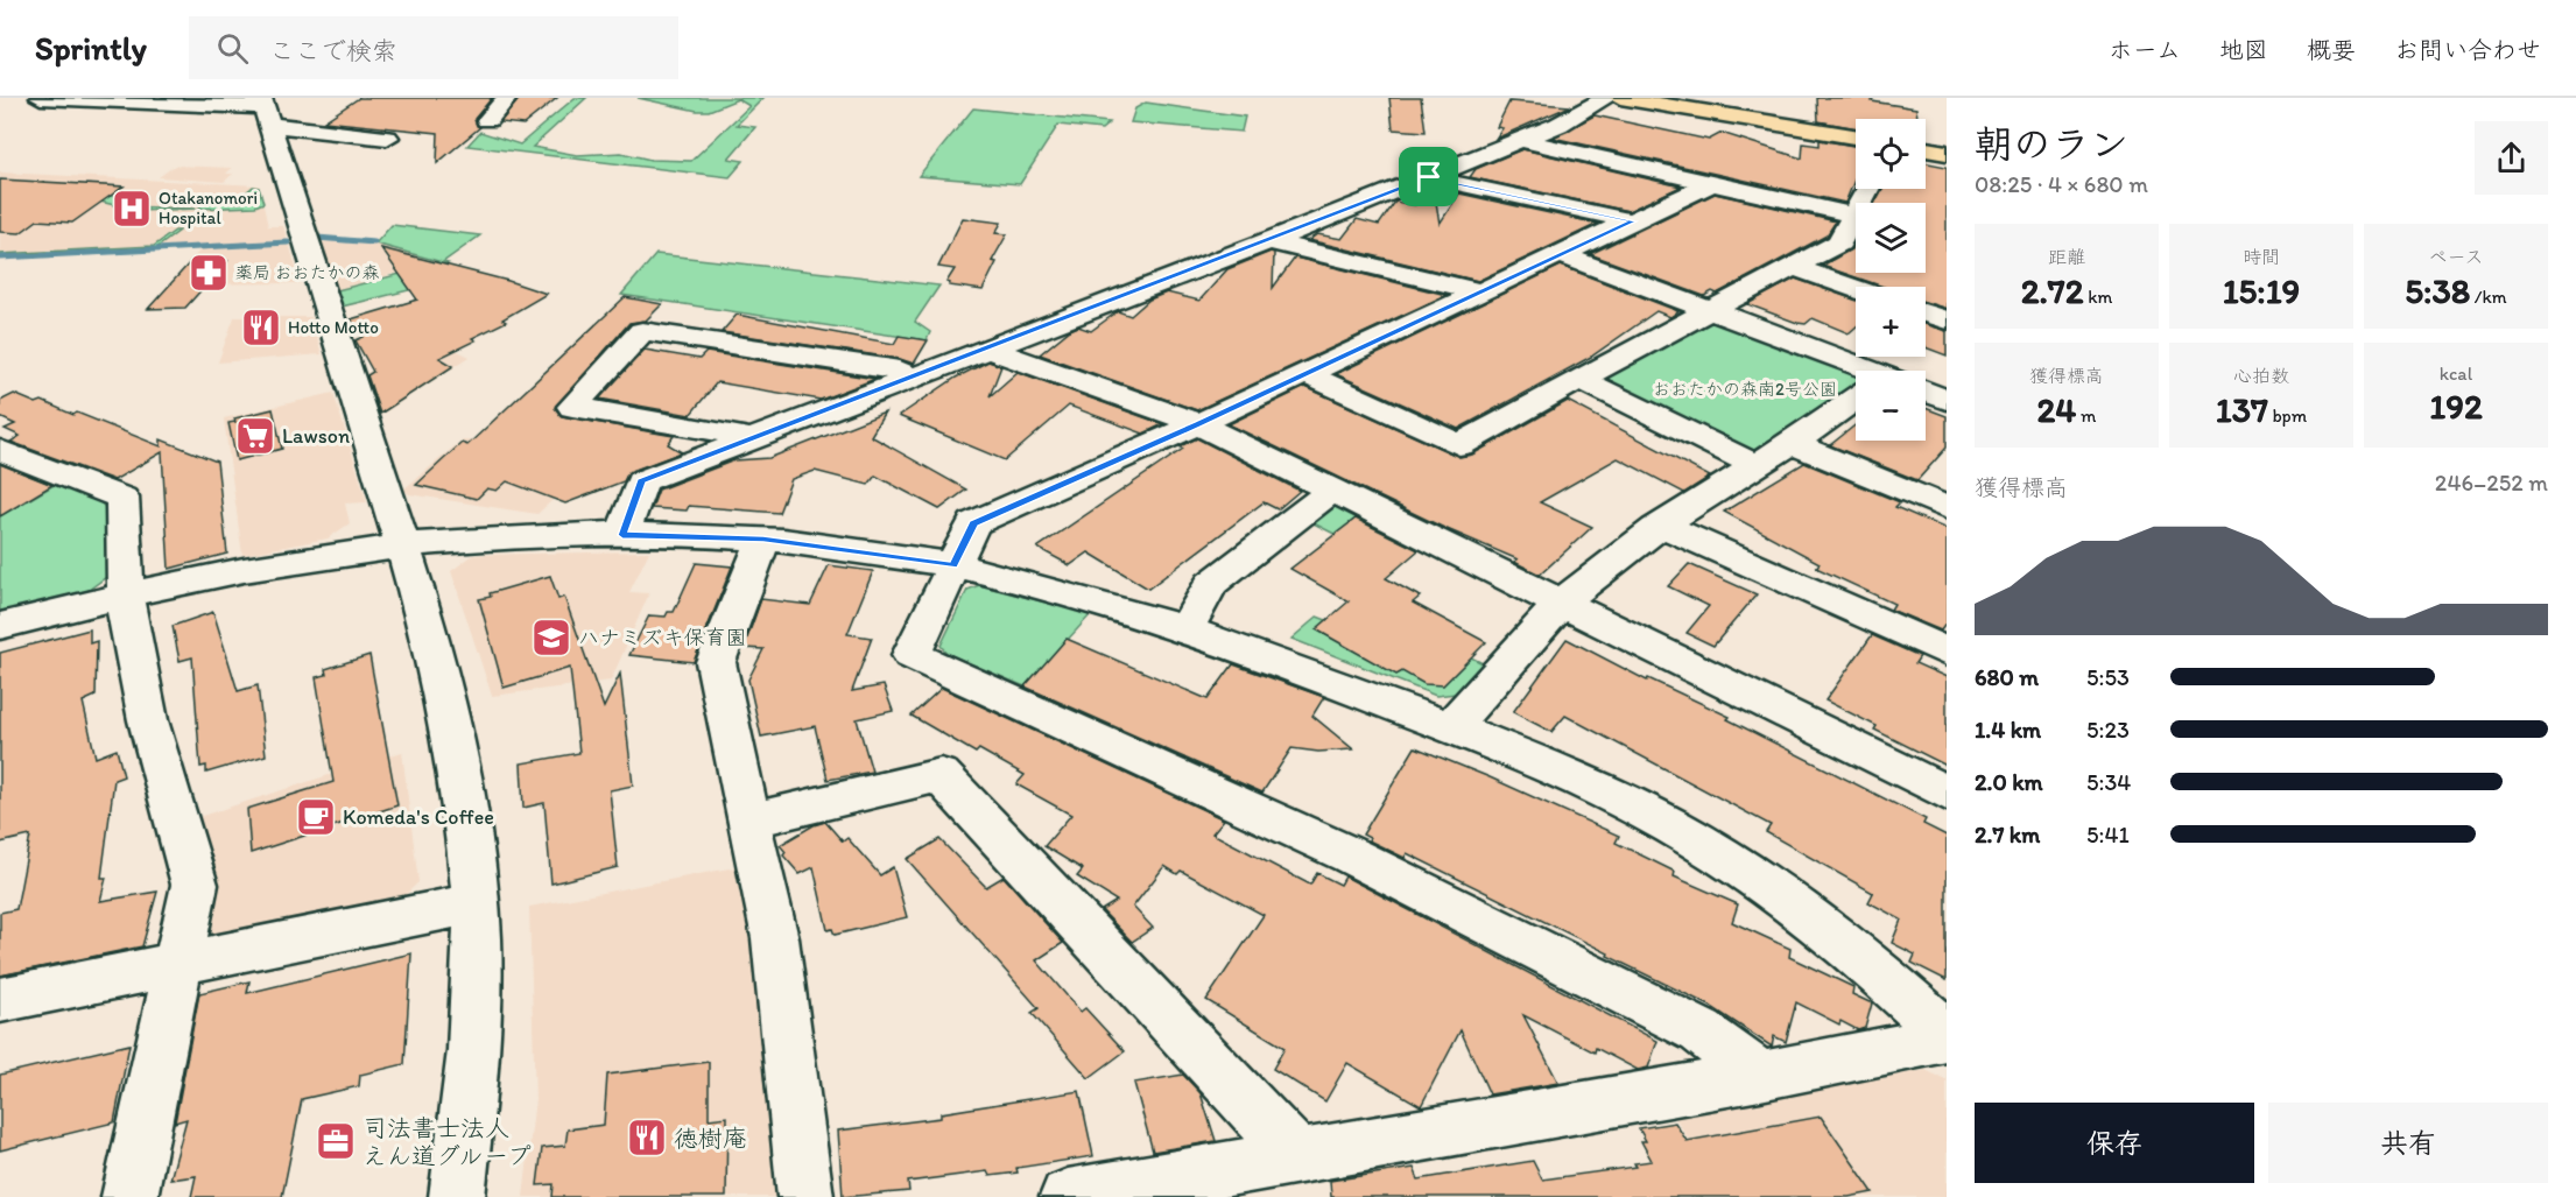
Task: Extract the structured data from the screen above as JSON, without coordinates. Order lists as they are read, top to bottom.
{
  "parks": ["おおたかの森南2号公園"],
  "places": {
    "hospital": ["Otakanomori Hospital"],
    "pharmacy": ["薬局 おおたかの森"],
    "restaurant": ["Hotto Motto", "徳樹庵"],
    "supermarket": ["Lawson"],
    "school or university": ["ハナミズキ保育園"],
    "cafe": ["Komeda's Coffee"],
    "office": ["司法書士法人 えん道グループ"]
  },
  "page": {
    "header": "Sprintly",
    "search": "ここで検索",
    "nav": [
      "ホーム",
      "地図",
      "概要",
      "お問い合わせ"
    ],
    "heading": ["朝のラン", "08:25 · 4 × 680 m"],
    "map_buttons": ["+", "−"],
    "stats": [
      ["距離", "2.72 km"],
      ["時間", "15:19"],
      ["ペース", "5:38 /km"],
      ["獲得標高", "24 m"],
      ["心拍数", "137 bpm"],
      ["kcal", "192"]
    ],
    "chart": ["獲得標高", "246–252 m"],
    "list": [
      {
        "name": "680 m",
        "note": "5:53"
      },
      {
        "name": "1.4 km",
        "note": "5:23"
      },
      {
        "name": "2.0 km",
        "note": "5:34"
      },
      {
        "name": "2.7 km",
        "note": "5:41"
      }
    ],
    "buttons": ["保存", "共有"]
  }
}
